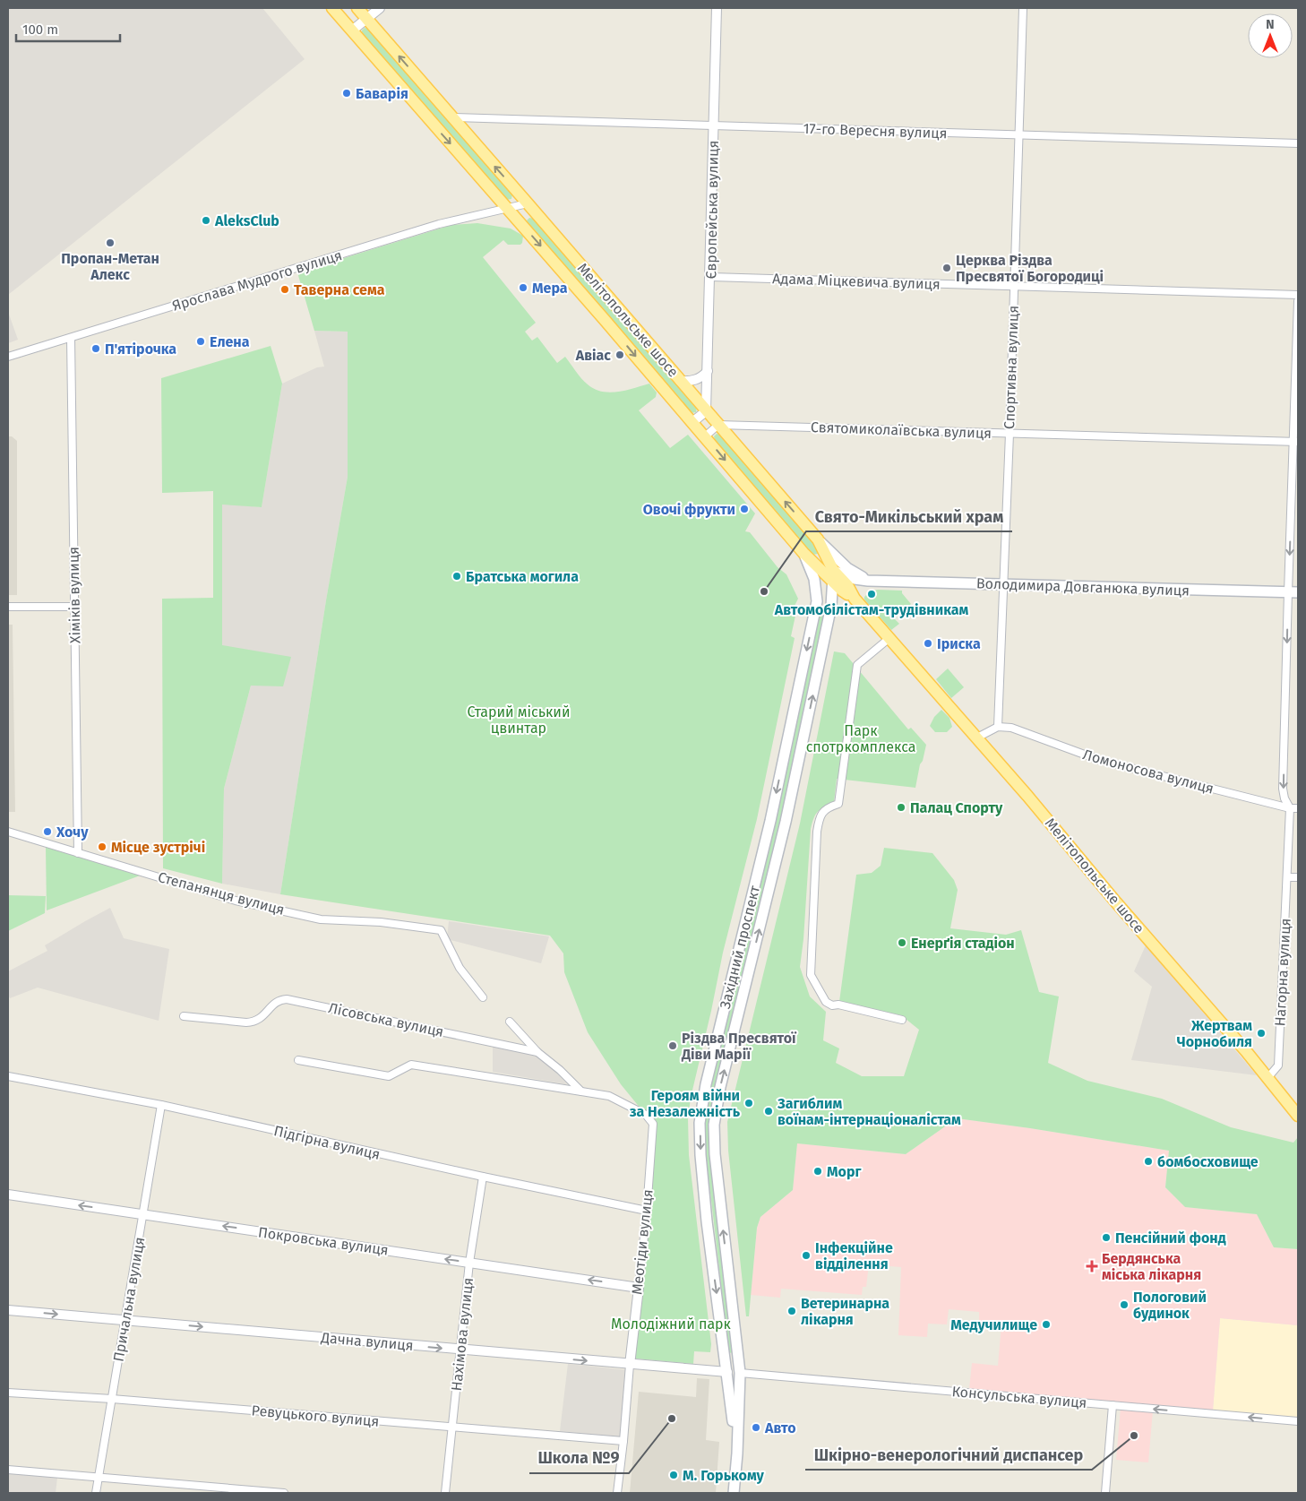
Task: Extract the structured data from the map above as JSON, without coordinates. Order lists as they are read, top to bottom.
{
  "streets": {
    "main road": ["Мелітопольське шосе", "Володимира Довганюка вулиця", "Західний проспект"],
    "street": [
      "17-го Вересня вулиця",
      "Європейська вулиця",
      "Ярослава Мудрого вулиця",
      "Адама Міцкевича вулиця",
      "Спортивна вулиця",
      "Святомиколаївська вулиця",
      "Хіміків вулиця",
      "Ломоносова вулиця",
      "Степанянця вулиця",
      "Нагорна вулиця",
      "Лісовська вулиця",
      "Підгірна вулиця",
      "Покровська вулиця",
      "Меотіди вулиця",
      "Причальна вулиця",
      "Нахімова вулиця",
      "Дачна вулиця",
      "Консульська вулиця",
      "Ревуцького вулиця"
    ]
  },
  "crossings": [
    ["17-го Вересня вулиця", "Європейська вулиця"],
    ["17-го Вересня вулиця", "Мелітопольське шосе"],
    ["17-го Вересня вулиця", "Спортивна вулиця"],
    ["Європейська вулиця", "Адама Міцкевича вулиця"],
    ["Європейська вулиця", "Мелітопольське шосе"],
    ["Ярослава Мудрого вулиця", "Мелітопольське шосе"],
    ["Ярослава Мудрого вулиця", "Хіміків вулиця"],
    ["Адама Міцкевича вулиця", "Спортивна вулиця"],
    ["Мелітопольське шосе", "Святомиколаївська вулиця"],
    ["Мелітопольське шосе", "Західний проспект"],
    ["Мелітопольське шосе", "Нагорна вулиця"],
    ["Спортивна вулиця", "Святомиколаївська вулиця"],
    ["Спортивна вулиця", "Володимира Довганюка вулиця"],
    ["Спортивна вулиця", "Ломоносова вулиця"],
    ["Святомиколаївська вулиця", "Нагорна вулиця"],
    ["Володимира Довганюка вулиця", "Нагорна вулиця"],
    ["Хіміків вулиця", "Степанянця вулиця"],
    ["Ломоносова вулиця", "Нагорна вулиця"],
    ["Західний проспект", "Дачна вулиця"],
    ["Західний проспект", "Консульська вулиця"],
    ["Лісовська вулиця", "Меотіди вулиця"],
    ["Підгірна вулиця", "Меотіди вулиця"],
    ["Підгірна вулиця", "Причальна вулиця"],
    ["Підгірна вулиця", "Нахімова вулиця"],
    ["Покровська вулиця", "Меотіди вулиця"],
    ["Покровська вулиця", "Причальна вулиця"],
    ["Покровська вулиця", "Нахімова вулиця"],
    ["Меотіди вулиця", "Дачна вулиця"],
    ["Меотіди вулиця", "Ревуцького вулиця"],
    ["Причальна вулиця", "Дачна вулиця"],
    ["Причальна вулиця", "Ревуцького вулиця"],
    ["Нахімова вулиця", "Дачна вулиця"],
    ["Нахімова вулиця", "Ревуцького вулиця"]
  ],
  "one_way": ["Нагорна вулиця", "Покровська вулиця", "Дачна вулиця"],
  "parks": ["Старий міський цвинтар", "Парк спотркомплекса", "Молодіжний парк"],
  "places": {
    "other": [
      "Баварія",
      "AleksClub",
      "Пропан-Метан Алекс",
      "Церква Різдва Пресвятої Богородиці",
      "Мера",
      "Таверна сема",
      "Елена",
      "П'ятірочка",
      "Авіас",
      "Овочі фрукти",
      "Братська могила",
      "Свято-Микільський храм",
      "Автомобілістам-трудівникам",
      "Іриска",
      "Палац Спорту",
      "Хочу",
      "Місце зустрічі",
      "Енерґія стадіон",
      "Жертвам Чорнобиля",
      "Різдва Пресвятої Діви Марії",
      "Героям війни за Незалежність",
      "Загиблим воїнам-інтернаціоналістам",
      "бомбосховище",
      "Морг",
      "Пенсійний фонд",
      "Інфекційне відділення",
      "Пологовий будинок",
      "Ветеринарна лікарня",
      "Медучилище",
      "Школа №9",
      "Авто",
      "Шкірно-венерологічний диспансер",
      "М. Горькому"
    ],
    "health": ["Бердянська міська лікарня"]
  },
  "scale_bar": "100 m",
  "north": "top"
}
